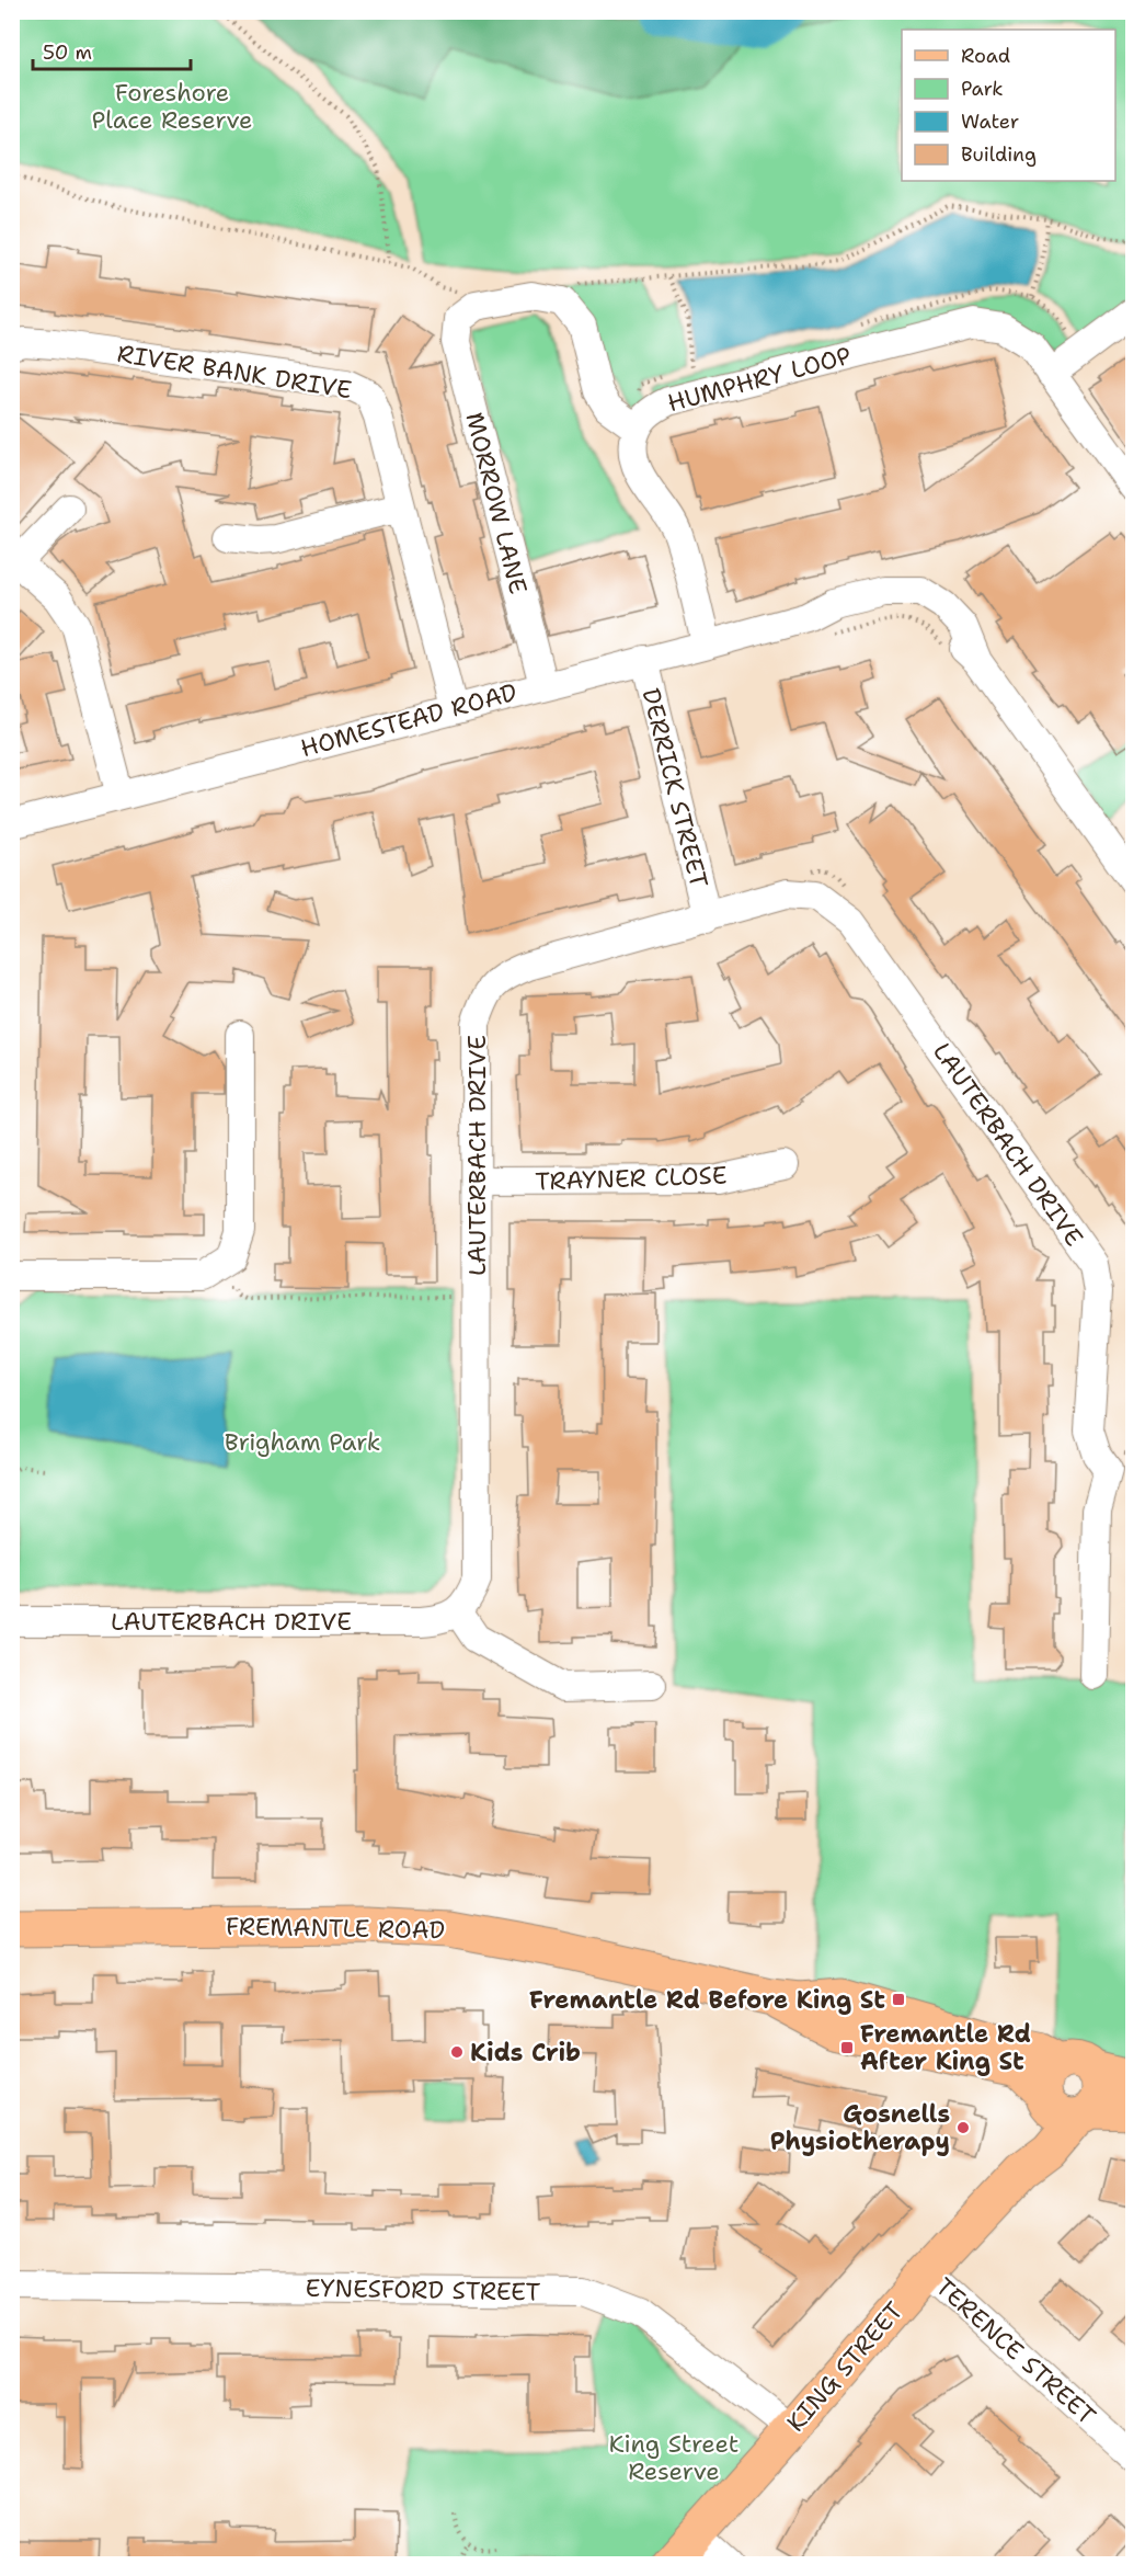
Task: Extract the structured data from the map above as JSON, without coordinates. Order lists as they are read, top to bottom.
{
  "streets": {
    "main road": ["FREMANTLE ROAD", "KING STREET"],
    "street": [
      "RIVER BANK DRIVE",
      "HUMPHRY LOOP",
      "MORROW LANE",
      "HOMESTEAD ROAD",
      "DERRICK STREET",
      "LAUTERBACH DRIVE",
      "TRAYNER CLOSE",
      "EYNESFORD STREET",
      "TERENCE STREET"
    ]
  },
  "crossings": [
    ["RIVER BANK DRIVE", "HOMESTEAD ROAD"],
    ["MORROW LANE", "HOMESTEAD ROAD"],
    ["HOMESTEAD ROAD", "DERRICK STREET"],
    ["DERRICK STREET", "LAUTERBACH DRIVE"],
    ["LAUTERBACH DRIVE", "TRAYNER CLOSE"],
    ["FREMANTLE ROAD", "KING STREET"],
    ["EYNESFORD STREET", "KING STREET"],
    ["TERENCE STREET", "KING STREET"]
  ],
  "parks": ["Foreshore Place Reserve", "Brigham Park", "King Street Reserve"],
  "places": {
    "transit": ["Fremantle Rd Before King St", "Fremantle Rd After King St"],
    "other": ["Kids Crib", "Gosnells Physiotherapy"]
  },
  "legend": [
    "Road",
    "Park",
    "Water",
    "Building"
  ],
  "scale_bar": "50 m"
}
